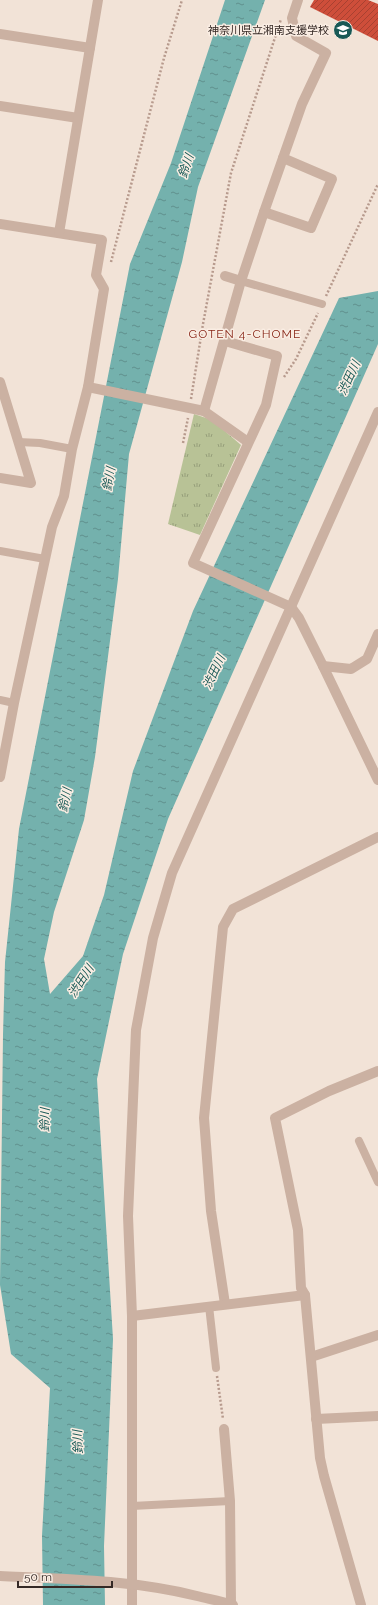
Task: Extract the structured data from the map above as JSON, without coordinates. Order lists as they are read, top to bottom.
{
  "districts": ["GOTEN 4-CHOME"],
  "water": ["鈴川", "渋田川"],
  "places": {
    "school or university": ["神奈川県立湘南支援学校"]
  },
  "scale_bar": "50 m"
}
